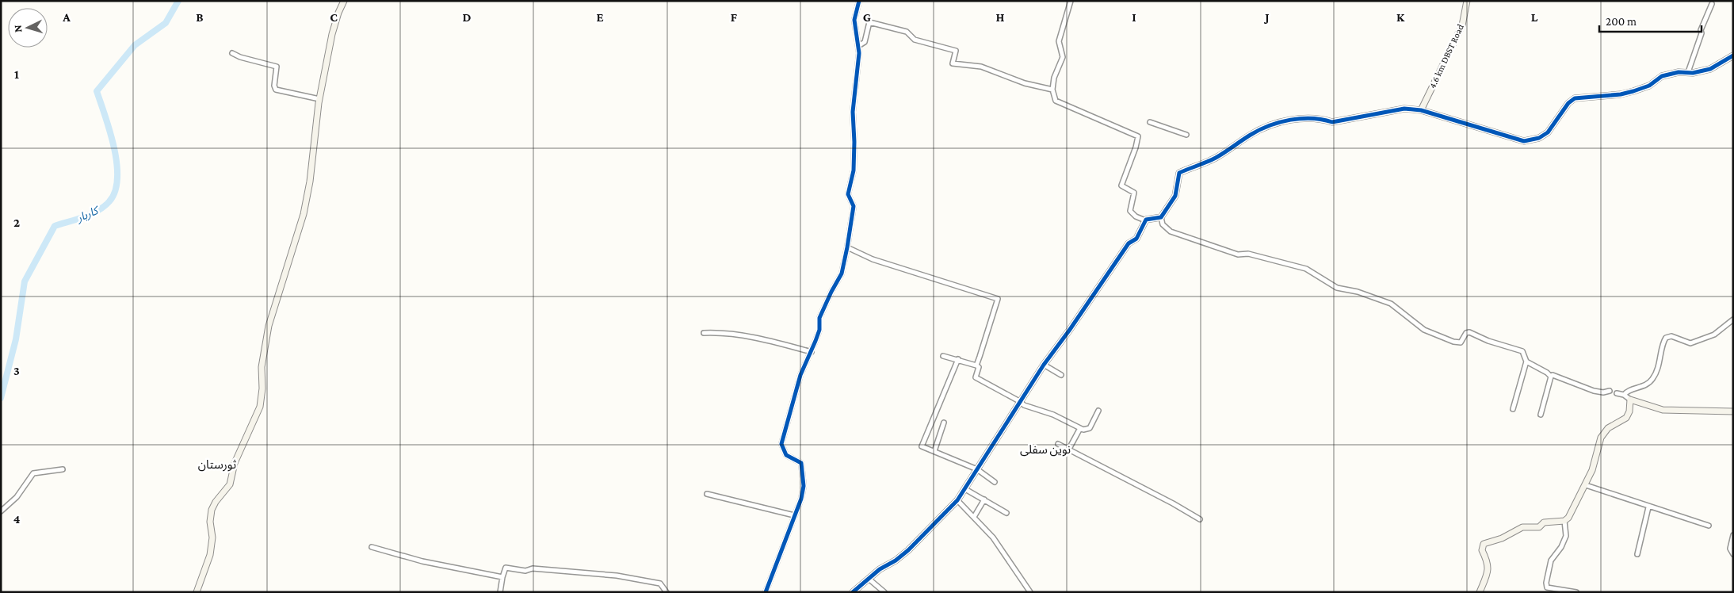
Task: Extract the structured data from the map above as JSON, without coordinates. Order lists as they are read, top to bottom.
{
  "streets": {
    "street": ["4.6 km DBST Road"]
  },
  "districts": ["نوین سفلى", "ثورستان"],
  "water": ["کاربار"],
  "scale_bar": "200 m",
  "north": "left",
  "grid": {
    "columns": [
      "A",
      "B",
      "C",
      "D",
      "E",
      "F",
      "G",
      "H",
      "I",
      "J",
      "K",
      "L"
    ],
    "rows": [
      "1",
      "2",
      "3",
      "4"
    ]
  }
}
